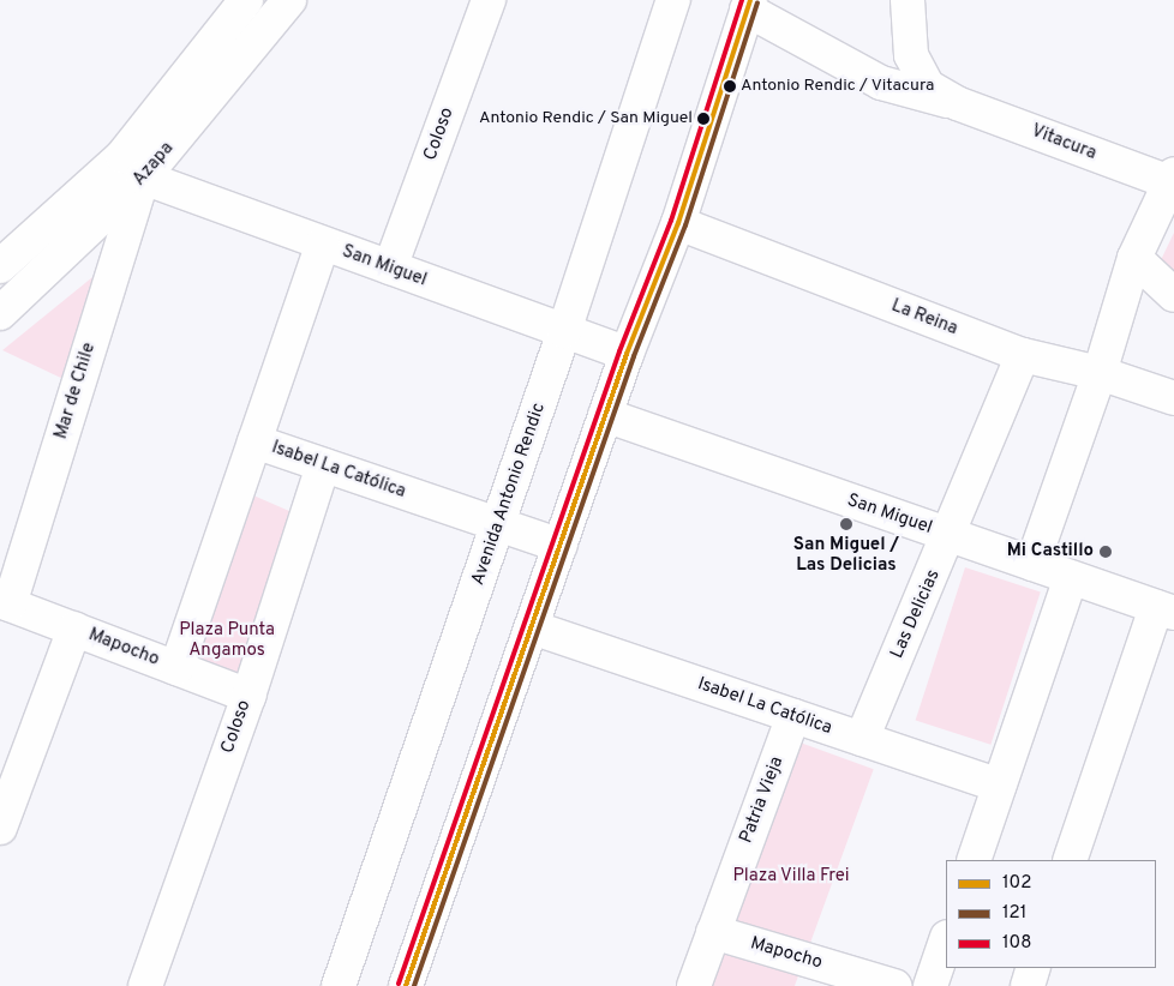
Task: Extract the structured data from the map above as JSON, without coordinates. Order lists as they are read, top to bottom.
{
  "streets": {
    "street": [
      "Coloso",
      "Vitacura",
      "Azapa",
      "San Miguel",
      "La Reina",
      "Mar de Chile",
      "Isabel La Católica",
      "Avenida Antonio Rendic",
      "Las Delicias",
      "Mapocho",
      "Patria Vieja"
    ]
  },
  "crossings": [
    ["Coloso", "San Miguel"],
    ["Coloso", "Isabel La Católica"],
    ["Coloso", "Mapocho"],
    ["Azapa", "San Miguel"],
    ["Azapa", "Mar de Chile"],
    ["San Miguel", "Mar de Chile"],
    ["San Miguel", "Avenida Antonio Rendic"],
    ["San Miguel", "Las Delicias"],
    ["La Reina", "Las Delicias"],
    ["Mar de Chile", "Mapocho"],
    ["Isabel La Católica", "Avenida Antonio Rendic"],
    ["Isabel La Católica", "Las Delicias"],
    ["Isabel La Católica", "Patria Vieja"],
    ["Mapocho", "Patria Vieja"]
  ],
  "parks": ["Plaza Punta Angamos", "Plaza Villa Frei"],
  "places": [
    "Antonio Rendic / Vitacura",
    "Antonio Rendic / San Miguel",
    "San Miguel / Las Delicias",
    "Mi Castillo"
  ],
  "lines": ["transit line 102", "transit line 108", "transit line 121"],
  "legend": ["102", "121", "108"]
}
